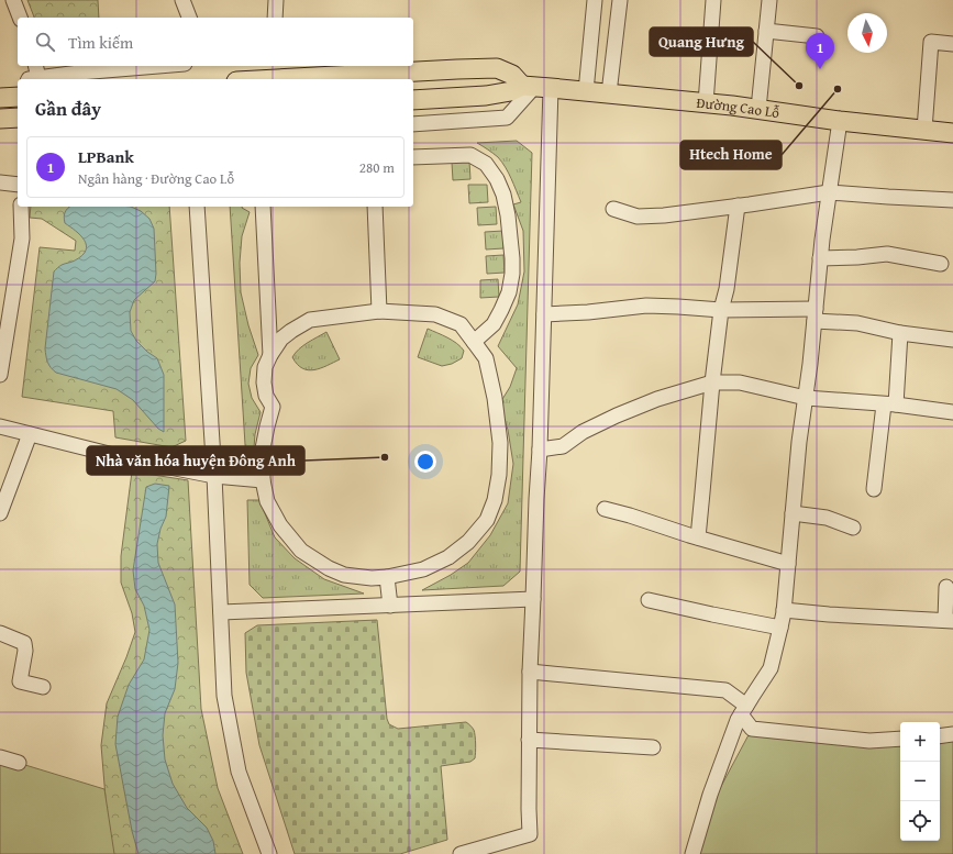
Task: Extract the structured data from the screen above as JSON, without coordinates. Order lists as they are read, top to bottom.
{
  "streets": {
    "main road": ["Đường Cao Lỗ"]
  },
  "places": ["Quang Hưng", "Htech Home", "Nhà văn hóa huyện Đông Anh"],
  "north": "bottom",
  "page": {
    "search": "Tìm kiếm",
    "pins": "1",
    "heading": "Gần đây",
    "list": [
      {
        "mark": "1",
        "name": "LPBank",
        "note": "Ngân hàng · Đường Cao Lỗ",
        "value": "280 m"
      }
    ],
    "map_buttons": ["+", "−"]
  }
}
